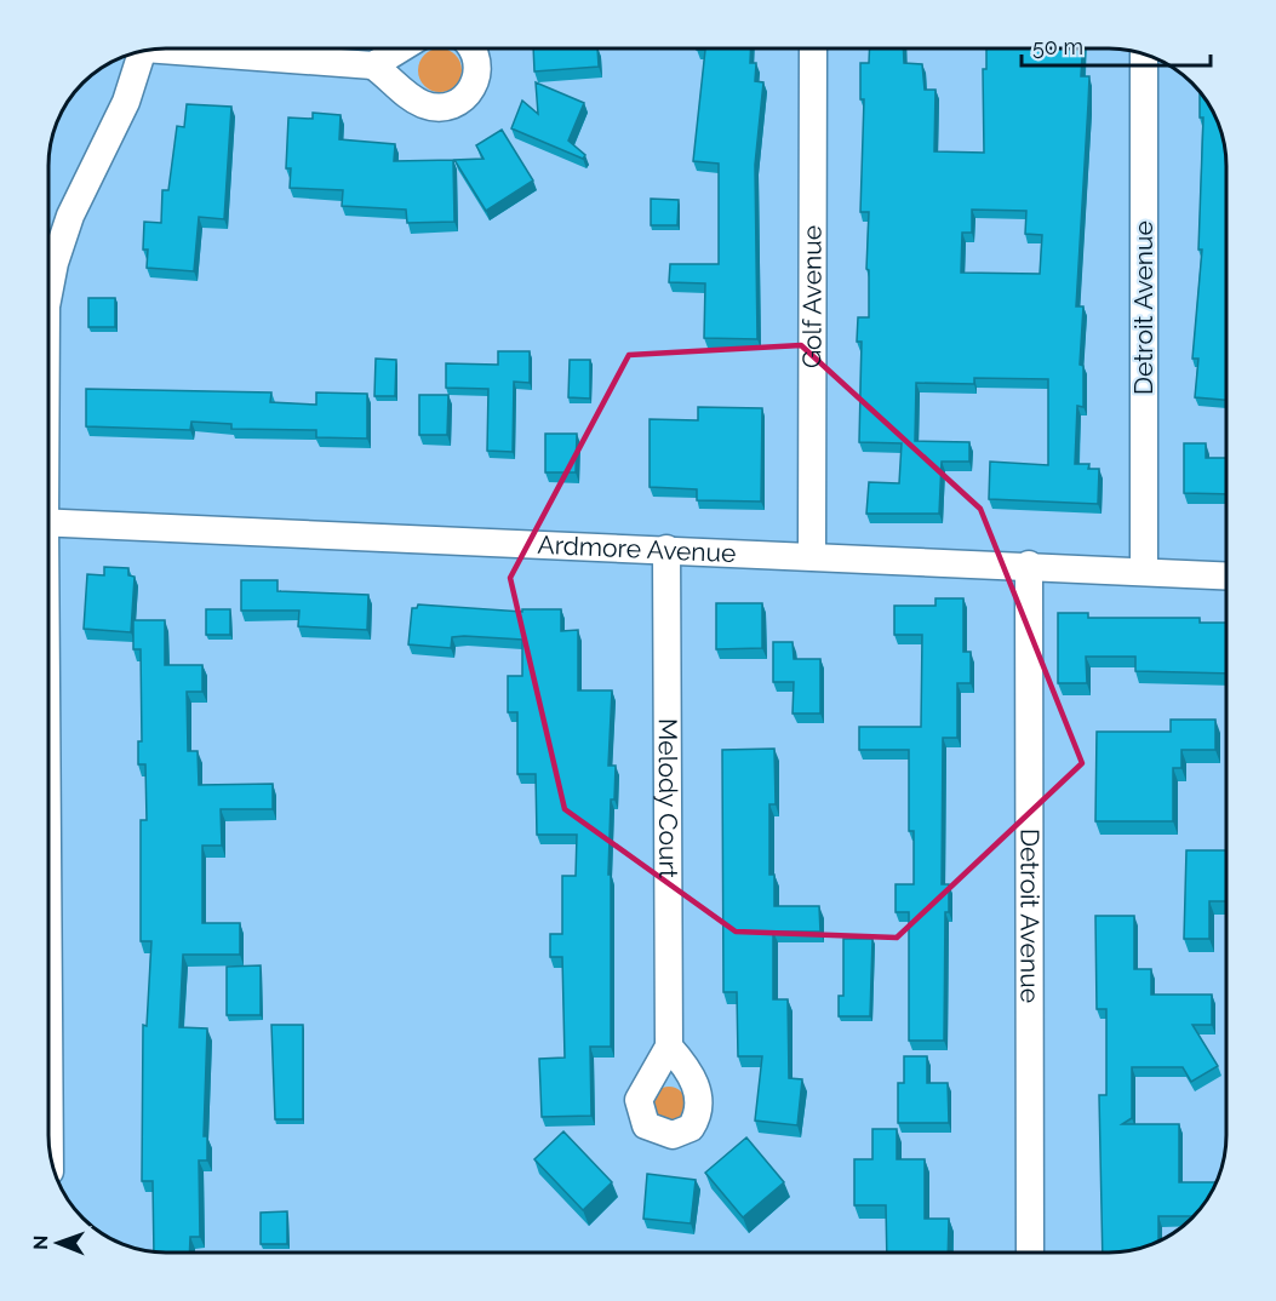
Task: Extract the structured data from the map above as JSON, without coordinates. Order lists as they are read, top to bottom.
{
  "streets": {
    "street": [
      "Golf Avenue",
      "Detroit Avenue",
      "Ardmore Avenue",
      "Melody Court"
    ]
  },
  "crossings": [
    ["Golf Avenue", "Ardmore Avenue"],
    ["Detroit Avenue", "Ardmore Avenue"],
    ["Ardmore Avenue", "Melody Court"]
  ],
  "scale_bar": "50 m",
  "north": "left"
}
